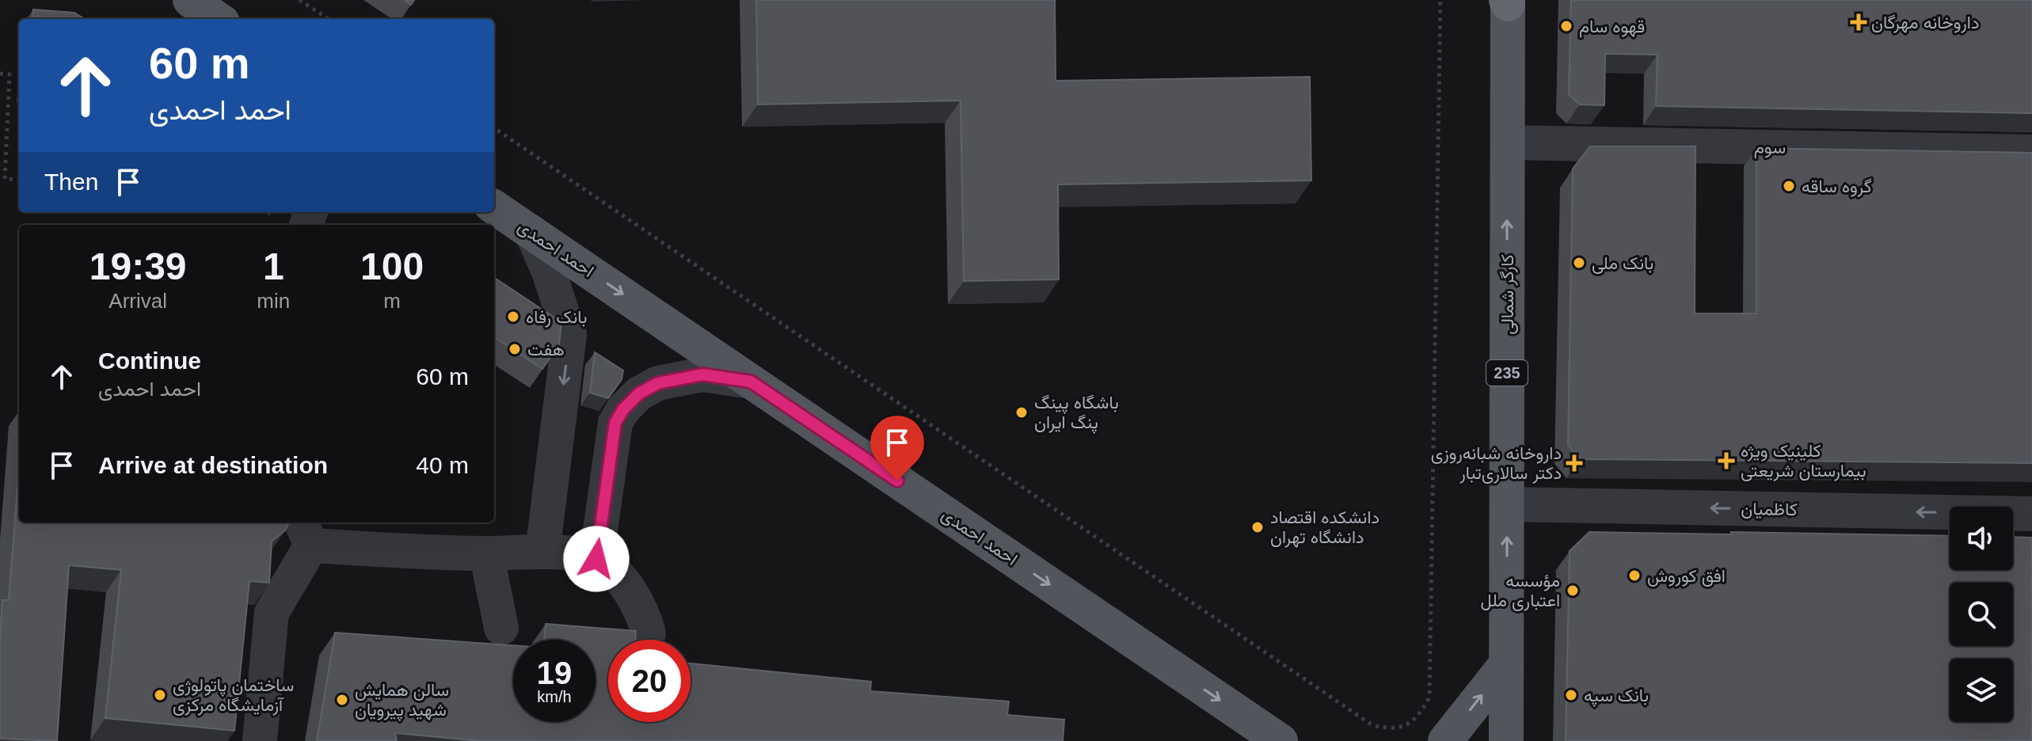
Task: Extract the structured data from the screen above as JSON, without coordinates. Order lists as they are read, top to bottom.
{
  "streets": {
    "main road": ["احمد احمدی", "کارگر شمالی", "235"],
    "street": ["سوم", "کاظمیان"]
  },
  "crossings": [
    ["سوم", "کارگر شمالی"],
    ["کارگر شمالی", "کاظمیان"]
  ],
  "one_way": ["احمد احمدی", "کارگر شمالی", "کاظمیان"],
  "places": {
    "health": ["داروخانه مهرگان", "کلینیک ویژه بیمارستان شریعتی", "داروخانه شبانه‌روزی دکتر سالاری‌تبار"],
    "other": [
      "قهوه سام",
      "گروه ساقه",
      "بانک ملی",
      "بانک رفاه",
      "هفت",
      "باشگاه پینگ پنگ ایران",
      "دانشکده اقتصاد دانشگاه تهران",
      "افق کوروش",
      "مؤسسه اعتباری ملل",
      "ساختمان پاتولوژی آزمایشگاه مرکزی",
      "بانک سپه",
      "سالن همایش شهید پیرویان"
    ]
  },
  "page": {
    "turn": ["60 m", "احمد احمدی"],
    "then": "Then",
    "eta": [
      "19:39",
      "Arrival",
      "1",
      "min",
      "100",
      "m"
    ],
    "list": [
      {
        "name": "Continue",
        "note": "احمد احمدی",
        "value": "60 m"
      },
      {
        "name": "Arrive at destination",
        "value": "40 m"
      }
    ],
    "speed": "19 km/h",
    "limit": "20"
  }
}
